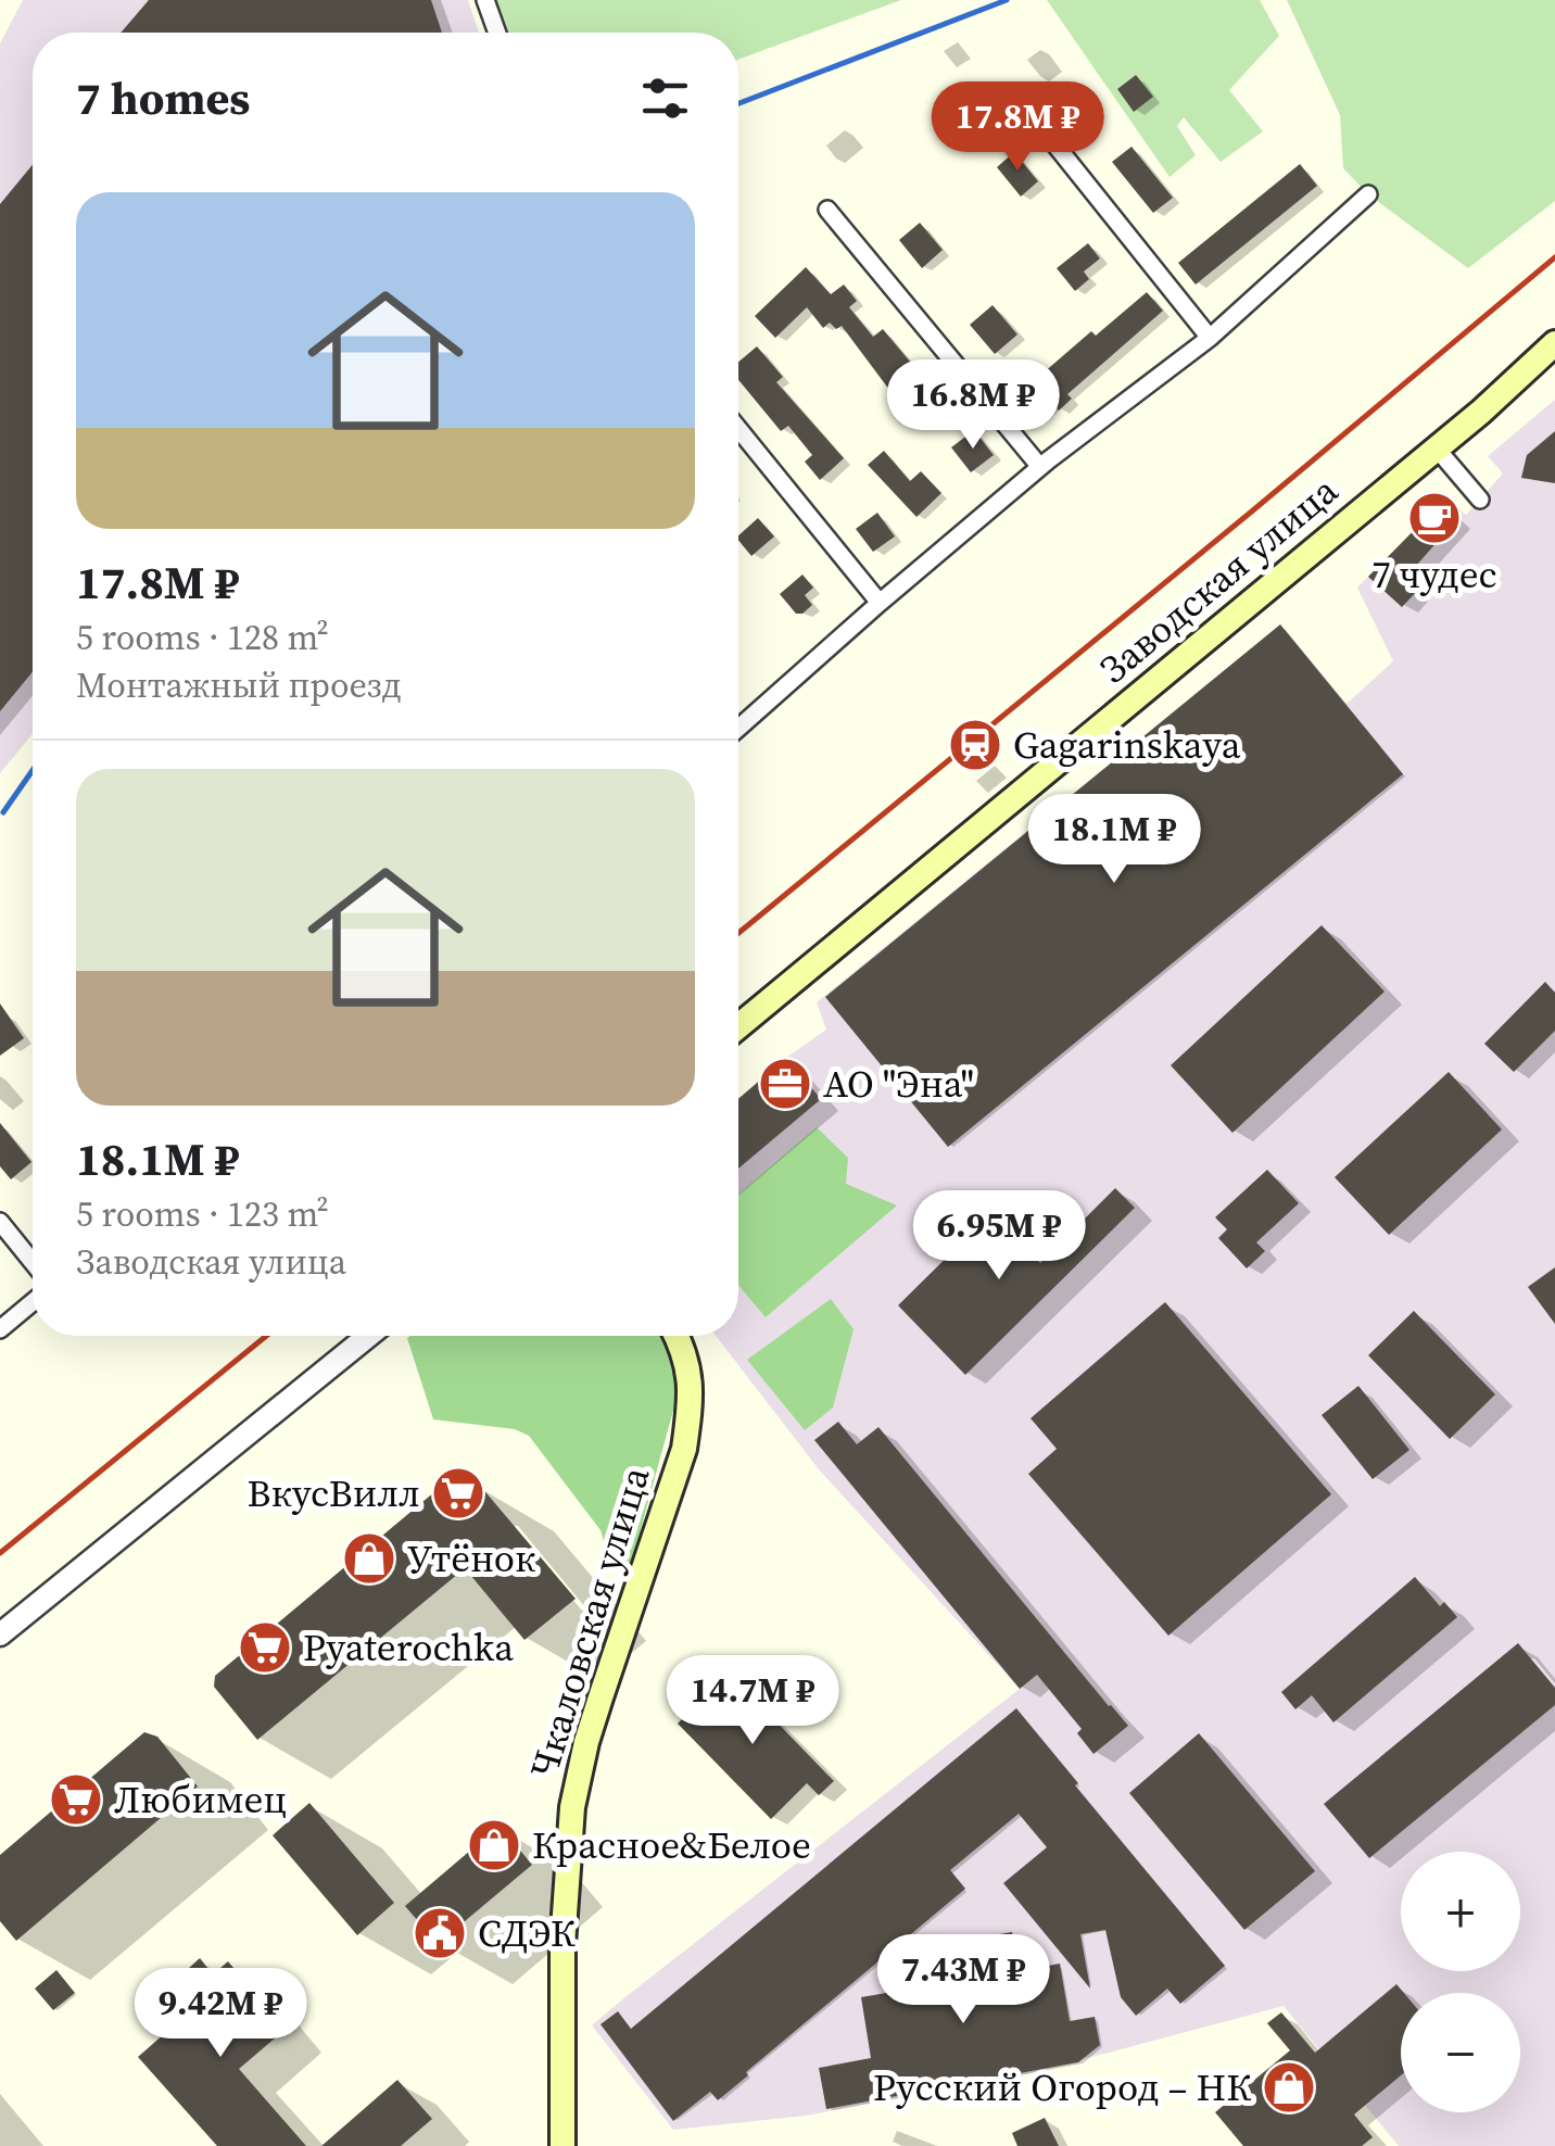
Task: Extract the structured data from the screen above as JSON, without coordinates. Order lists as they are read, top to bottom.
{
  "streets": {
    "main road": ["Заводская улица", "Чкаловская улица"]
  },
  "places": {
    "cafe": ["7 чудес"],
    "station": ["Gagarinskaya"],
    "office": ["АО \"Эна\""],
    "supermarket": ["ВкусВилл", "Pyaterochka", "Любимец"],
    "shop": ["Утёнок", "Красное&Белое", "Русский Огород – НК"],
    "public building": ["СДЭК"]
  },
  "page": {
    "heading": "7 homes",
    "price": [
      "17.8M ₽",
      "16.8M ₽",
      "18.1M ₽",
      "6.95M ₽",
      "14.7M ₽",
      "7.43M ₽",
      "9.42M ₽"
    ],
    "list": [
      {
        "name": "17.8M ₽",
        "note": "5 rooms · 128 m² · Монтажный проезд"
      },
      {
        "name": "18.1M ₽",
        "note": "5 rooms · 123 m² · Заводская улица"
      }
    ],
    "map_buttons": ["+", "−"]
  }
}
